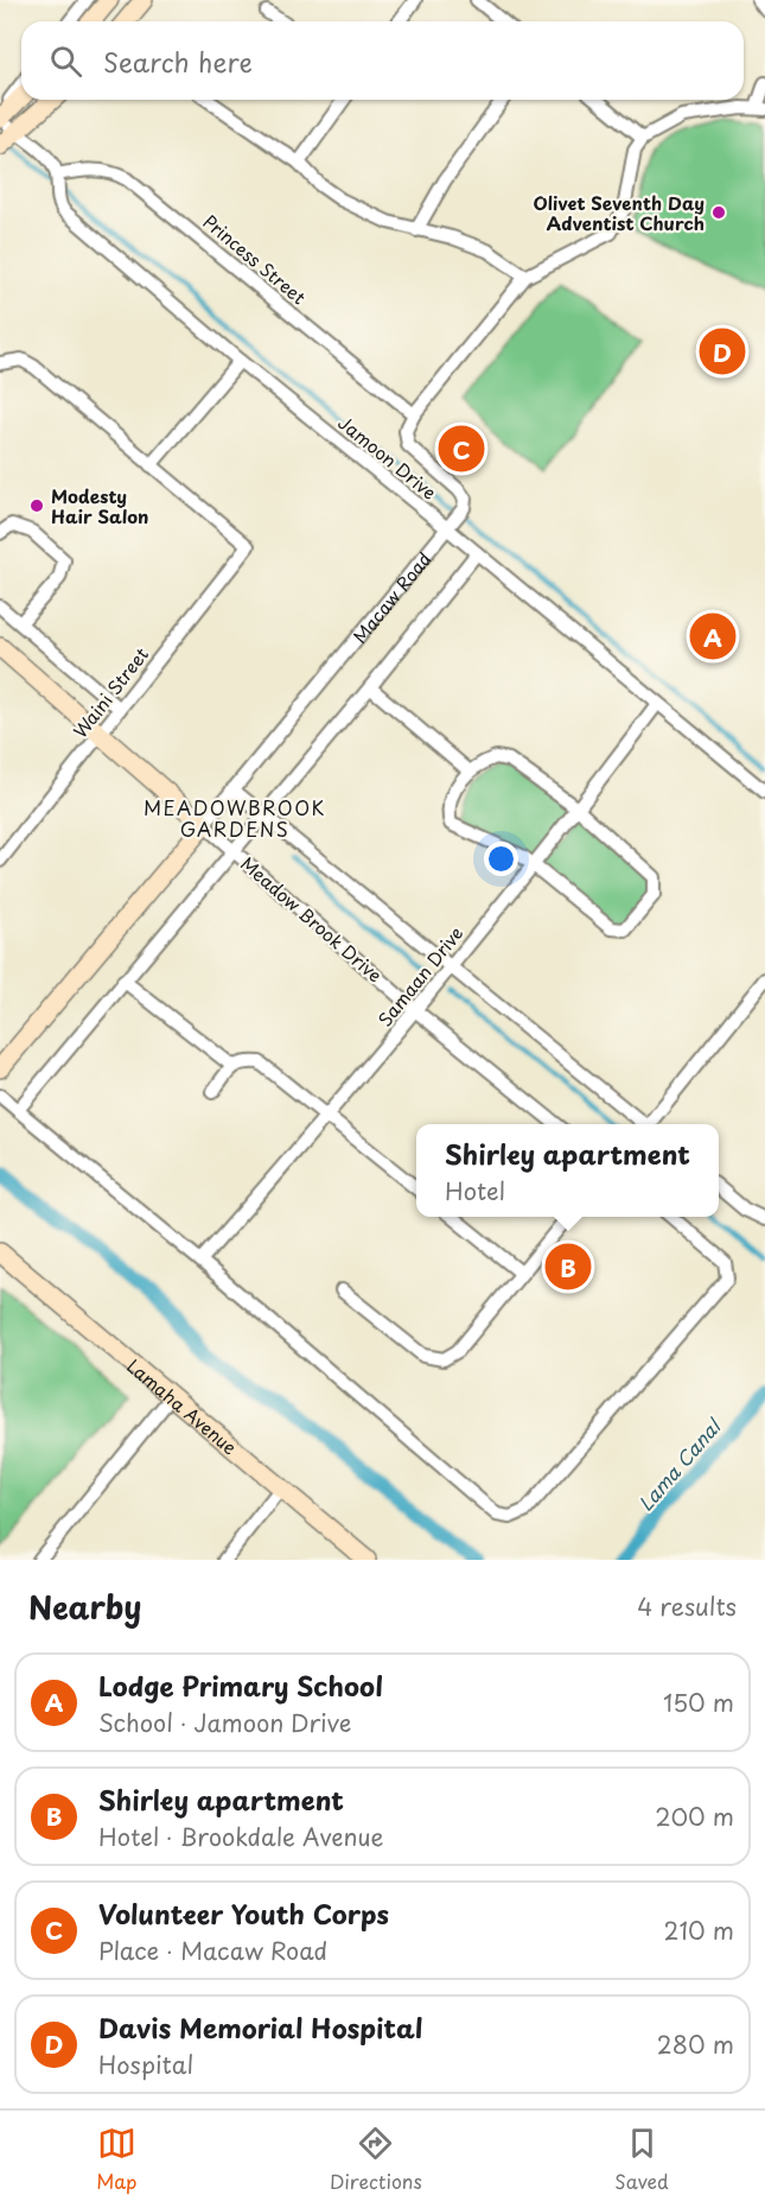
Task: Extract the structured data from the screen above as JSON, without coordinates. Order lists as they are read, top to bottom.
{
  "streets": {
    "street": [
      "Princess Street",
      "Jamoon Drive",
      "Macaw Road",
      "Waini Street",
      "Meadow Brook Drive",
      "Samaan Drive",
      "Lamaha Avenue"
    ]
  },
  "crossings": [
    ["Princess Street", "Jamoon Drive"],
    ["Princess Street", "Macaw Road"],
    ["Jamoon Drive", "Macaw Road"],
    ["Jamoon Drive", "Samaan Drive"],
    ["Macaw Road", "Meadow Brook Drive"],
    ["Waini Street", "Meadow Brook Drive"],
    ["Meadow Brook Drive", "Samaan Drive"]
  ],
  "districts": ["MEADOWBROOK GARDENS"],
  "water": ["Lama Canal"],
  "places": ["Olivet Seventh Day Adventist Church", "Modesty Hair Salon"],
  "page": {
    "search": "Search here",
    "pins": [
      "D",
      "C",
      "A",
      "B"
    ],
    "popup": ["Shirley apartment", "Hotel"],
    "heading": ["Nearby", "4 results"],
    "list": [
      {
        "mark": "A",
        "name": "Lodge Primary School",
        "note": "School · Jamoon Drive",
        "value": "150 m"
      },
      {
        "mark": "B",
        "name": "Shirley apartment",
        "note": "Hotel · Brookdale Avenue",
        "value": "200 m"
      },
      {
        "mark": "C",
        "name": "Volunteer Youth Corps",
        "note": "Place · Macaw Road",
        "value": "210 m"
      },
      {
        "mark": "D",
        "name": "Davis Memorial Hospital",
        "note": "Hospital",
        "value": "280 m"
      }
    ],
    "nav": ["Map", "Directions", "Saved"]
  }
}
